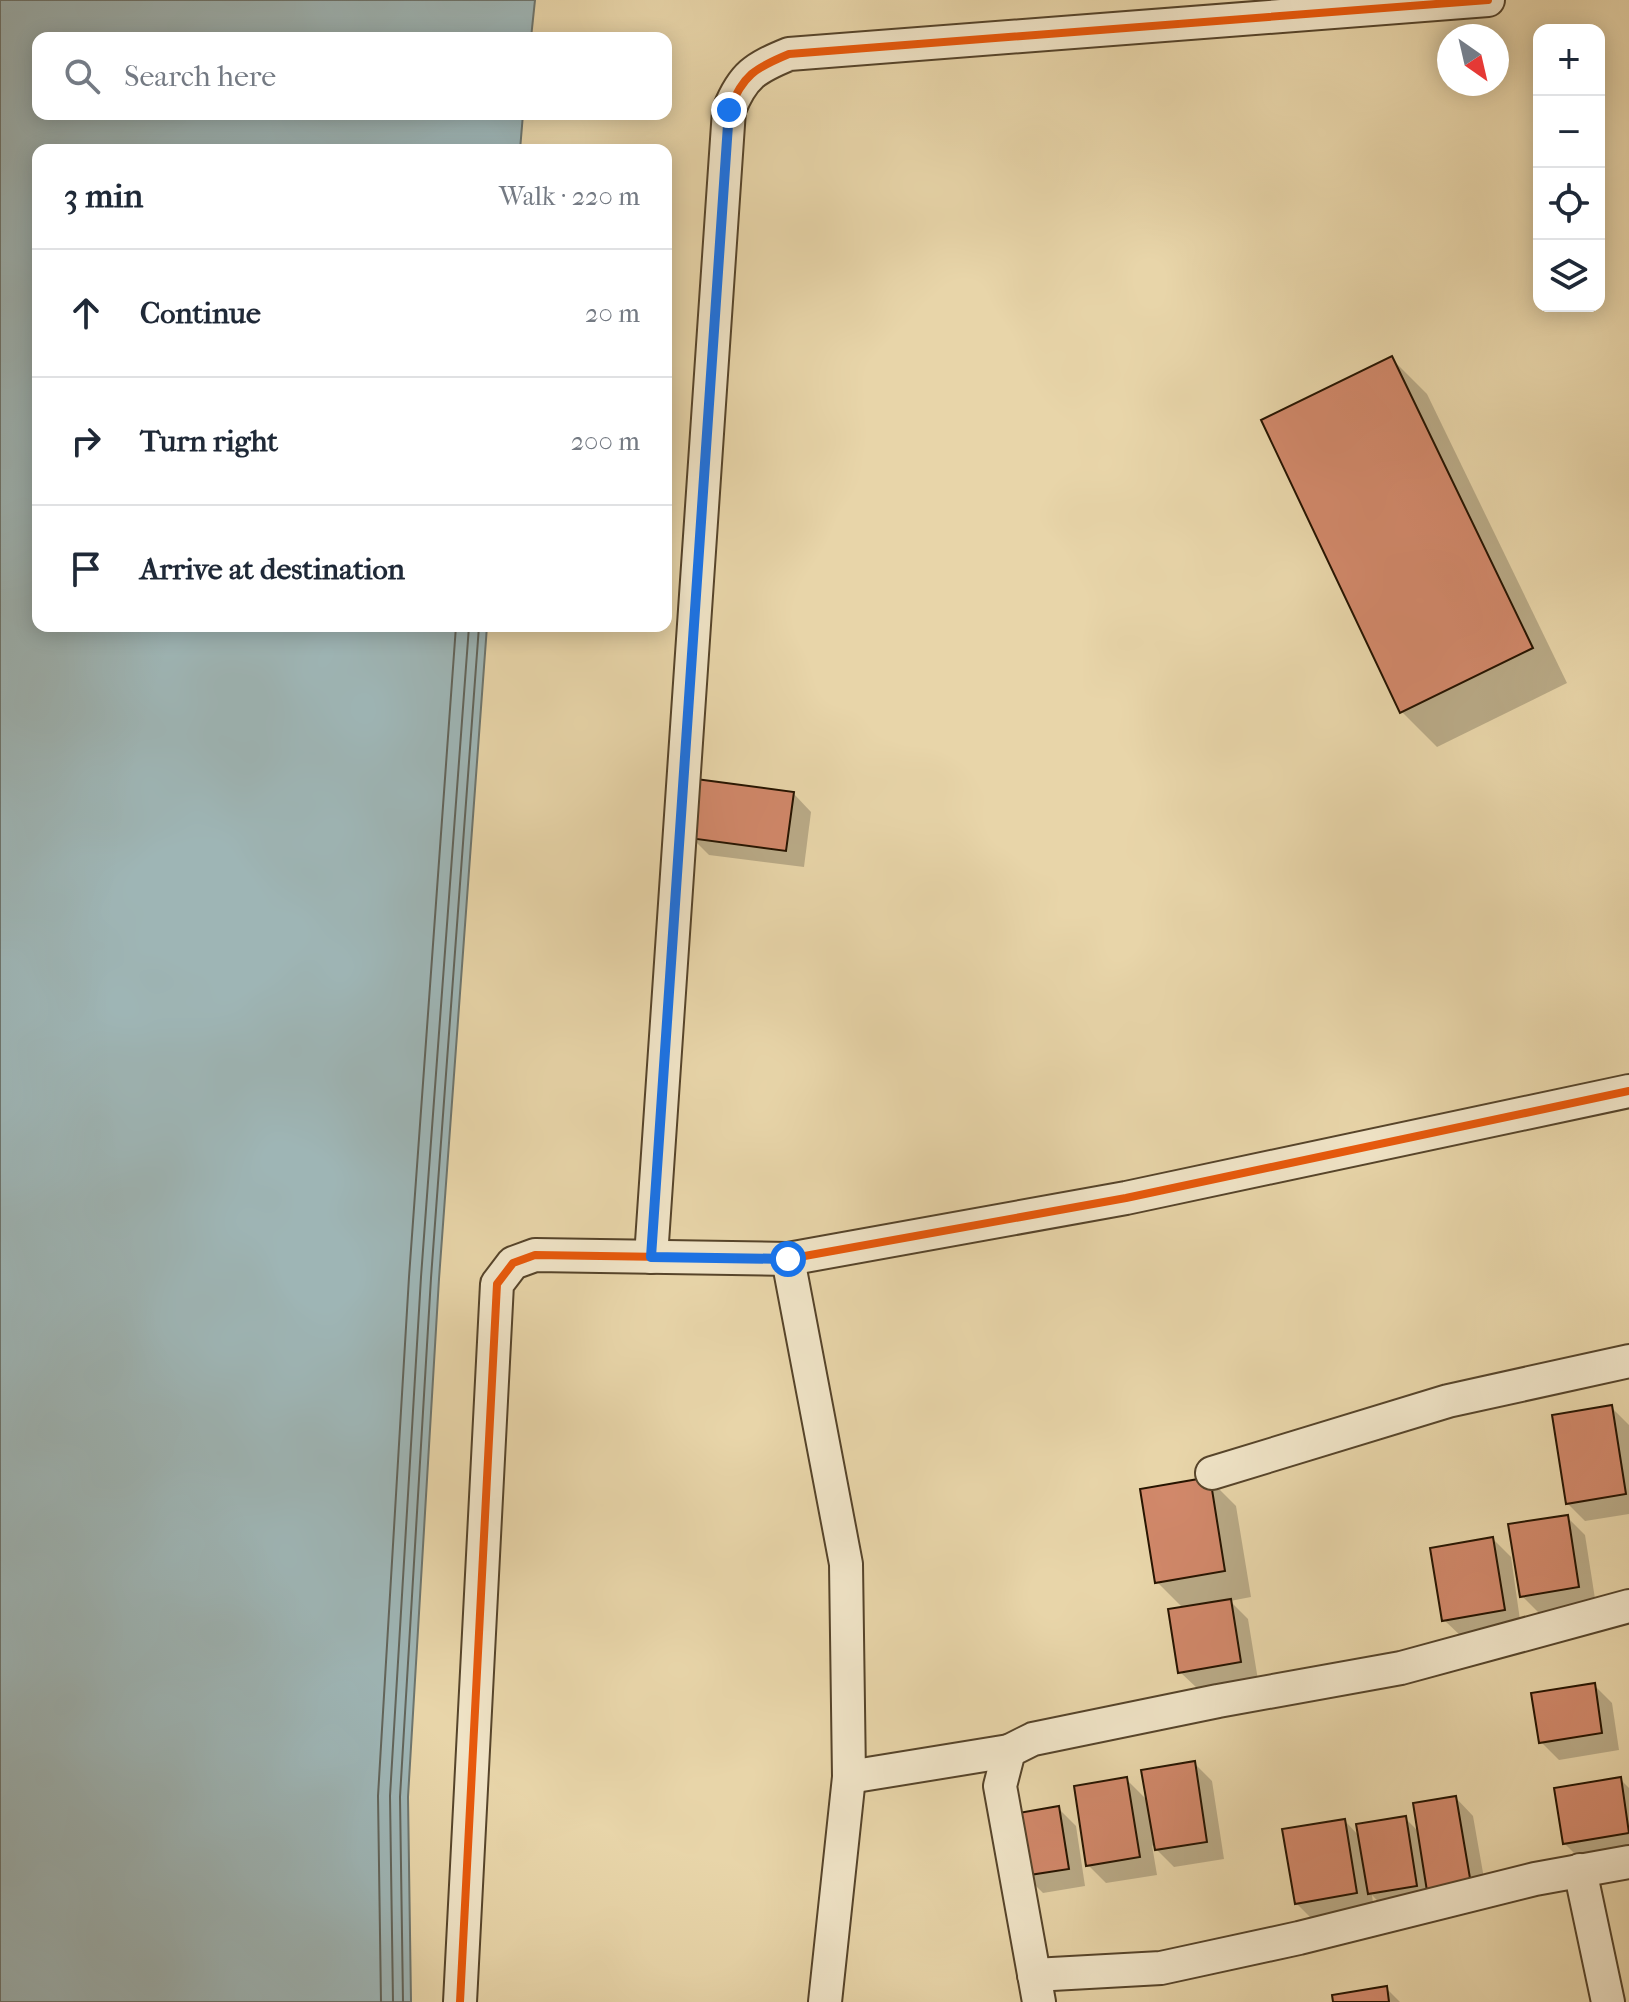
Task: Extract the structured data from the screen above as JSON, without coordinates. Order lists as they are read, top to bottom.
{
  "north": "bottom right",
  "page": {
    "map_buttons": ["+", "−"],
    "search": "Search here",
    "heading": ["3 min", "Walk · 220 m"],
    "list": [
      ["Continue", "20 m"],
      ["Turn right", "200 m"],
      "Arrive at destination"
    ]
  }
}
